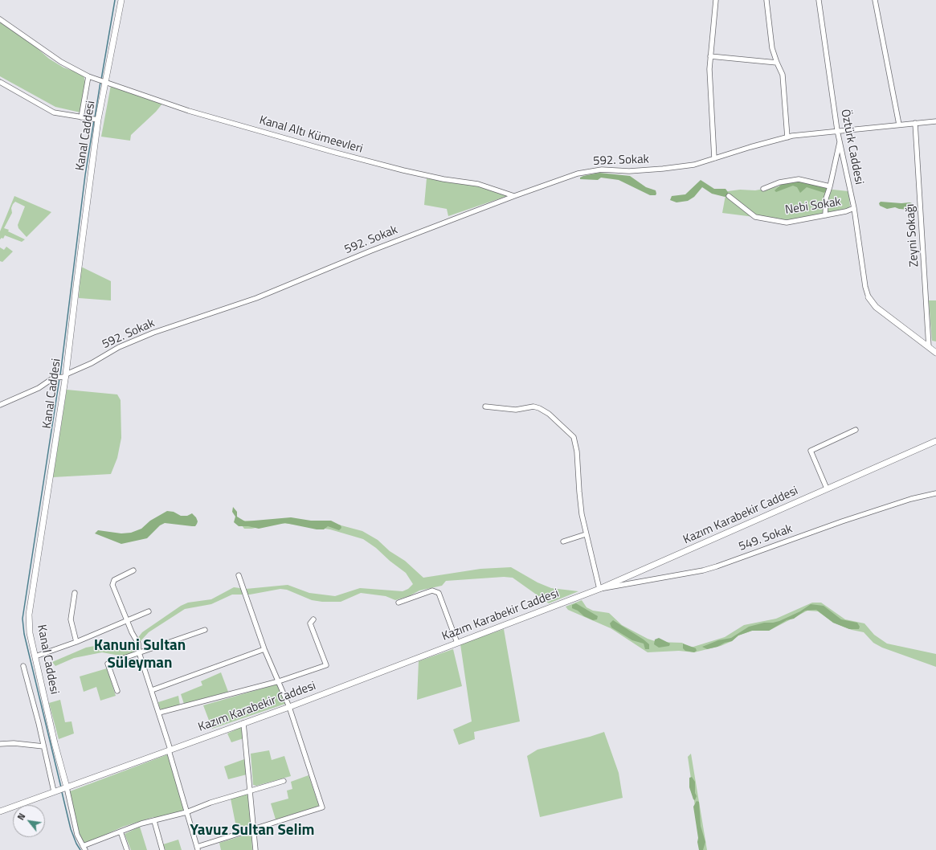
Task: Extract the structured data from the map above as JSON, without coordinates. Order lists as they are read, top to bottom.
{
  "streets": {
    "street": [
      "Kanal Altı Kümeevleri",
      "Kanal Caddesi",
      "Öztürk Caddesi",
      "592. Sokak",
      "Nebi Sokak",
      "Zeyni Sokağı",
      "Kazım Karabekir Caddesi",
      "549. Sokak"
    ]
  },
  "crossings": [
    ["Kanal Altı Kümeevleri", "Kanal Caddesi"],
    ["Kanal Altı Kümeevleri", "592. Sokak"],
    ["Kanal Caddesi", "592. Sokak"],
    ["Kanal Caddesi", "Kazım Karabekir Caddesi"],
    ["Öztürk Caddesi", "592. Sokak"],
    ["Öztürk Caddesi", "Nebi Sokak"],
    ["592. Sokak", "Zeyni Sokağı"],
    ["Kazım Karabekir Caddesi", "549. Sokak"]
  ],
  "districts": ["Kanuni Sultan Süleyman", "Yavuz Sultan Selim"],
  "north": "top left"
}
